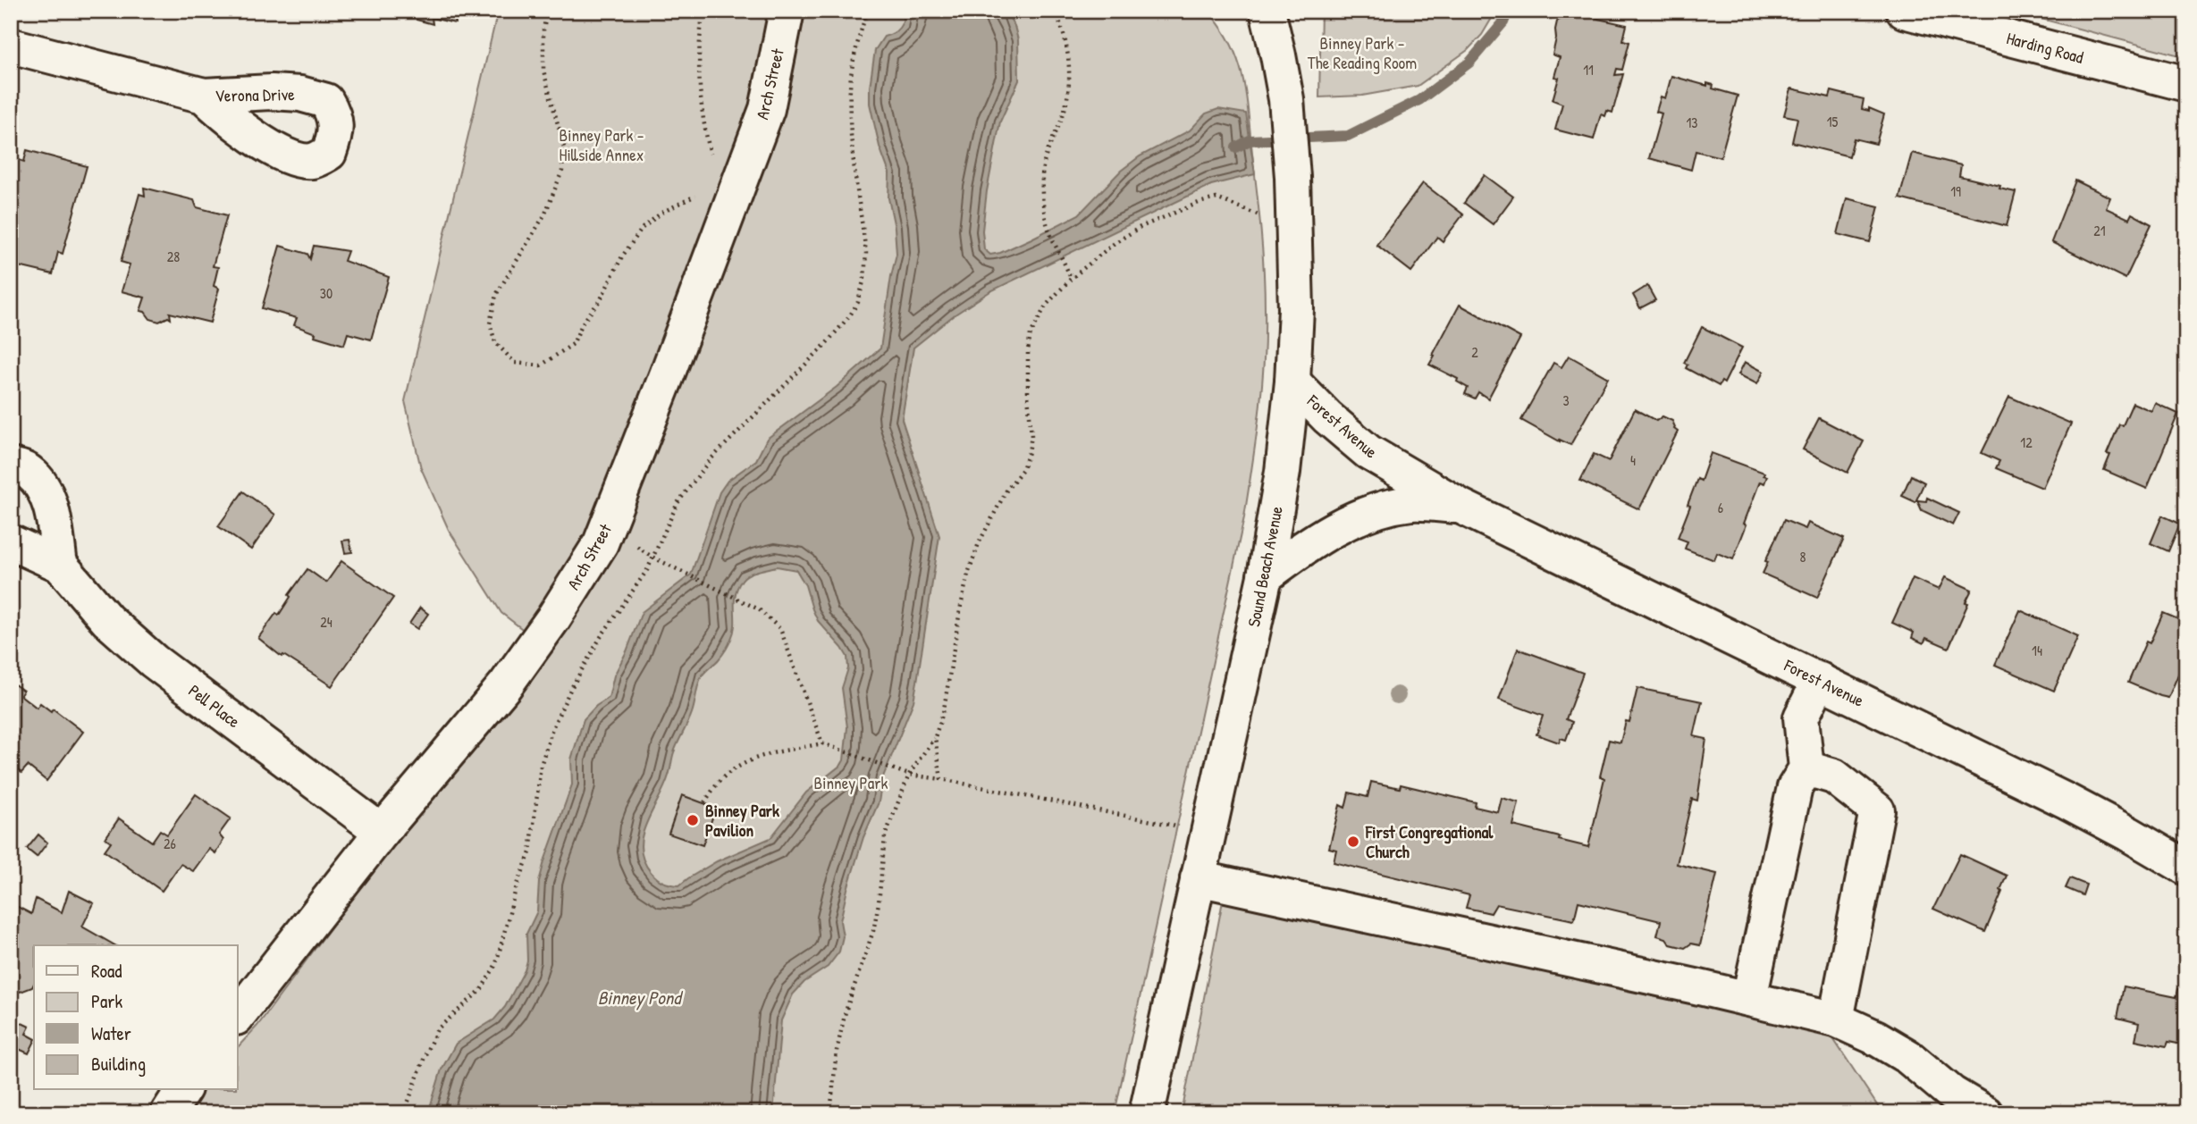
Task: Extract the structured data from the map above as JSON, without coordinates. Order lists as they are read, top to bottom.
{
  "streets": {
    "street": [
      "Harding Road",
      "Arch Street",
      "Verona Drive",
      "Forest Avenue",
      "Sound Beach Avenue",
      "Pell Place"
    ]
  },
  "crossings": [
    ["Arch Street", "Pell Place"],
    ["Forest Avenue", "Sound Beach Avenue"]
  ],
  "water": ["Binney Pond"],
  "parks": ["Binney Park - The Reading Room", "Binney Park - Hillside Annex", "Binney Park"],
  "places": ["Binney Park Pavilion", "First Congregational Church"],
  "house_numbers": [
    "11",
    "15",
    "13",
    "19",
    "21",
    "28",
    "30",
    "2",
    "3",
    "12",
    "4",
    "6",
    "8",
    "24",
    "14",
    "26"
  ],
  "legend": [
    "Road",
    "Park",
    "Water",
    "Building"
  ]
}
